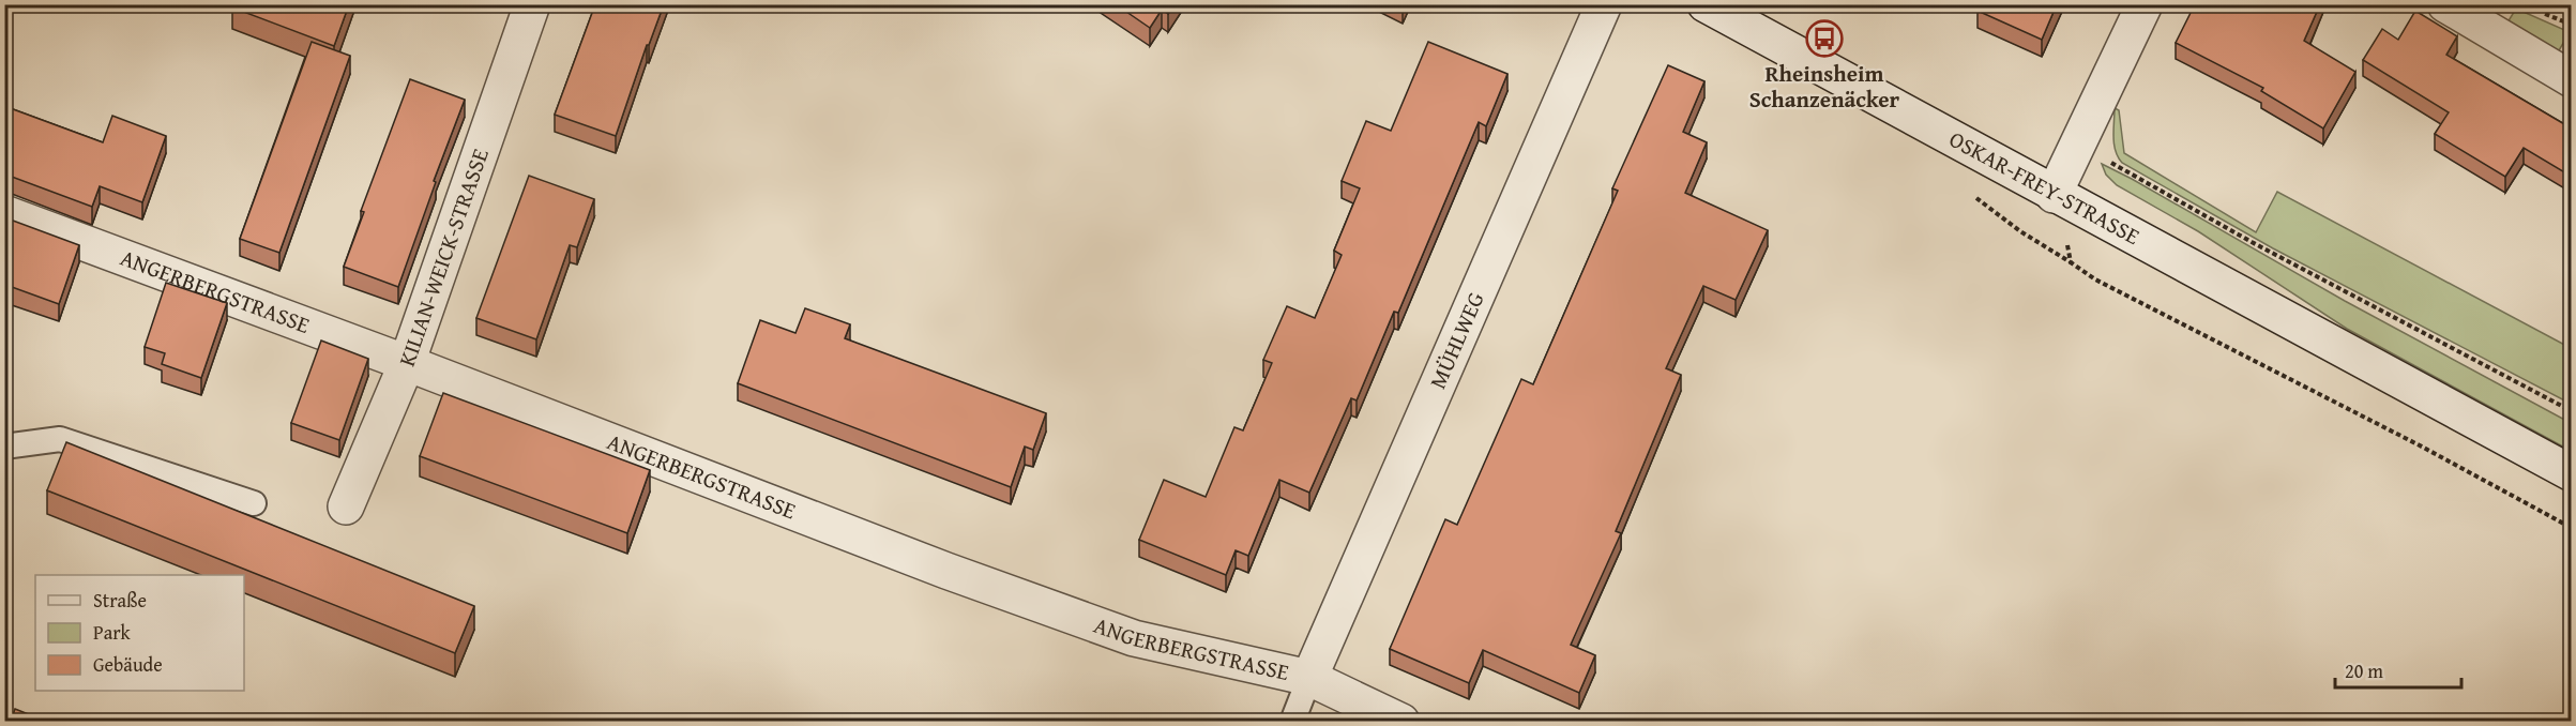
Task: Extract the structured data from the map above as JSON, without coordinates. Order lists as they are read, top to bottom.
{
  "streets": {
    "street": [
      "OSKAR-FREY-STRASSE",
      "KILIAN-WEICK-STRASSE",
      "ANGERBERGSTRASSE",
      "MÜHLWEG"
    ]
  },
  "crossings": [
    ["KILIAN-WEICK-STRASSE", "ANGERBERGSTRASSE"],
    ["ANGERBERGSTRASSE", "MÜHLWEG"]
  ],
  "places": {
    "bus stop": ["Rheinsheim Schanzenäcker"]
  },
  "legend": ["Straße", "Park", "Gebäude"],
  "scale_bar": "20 m"
}
